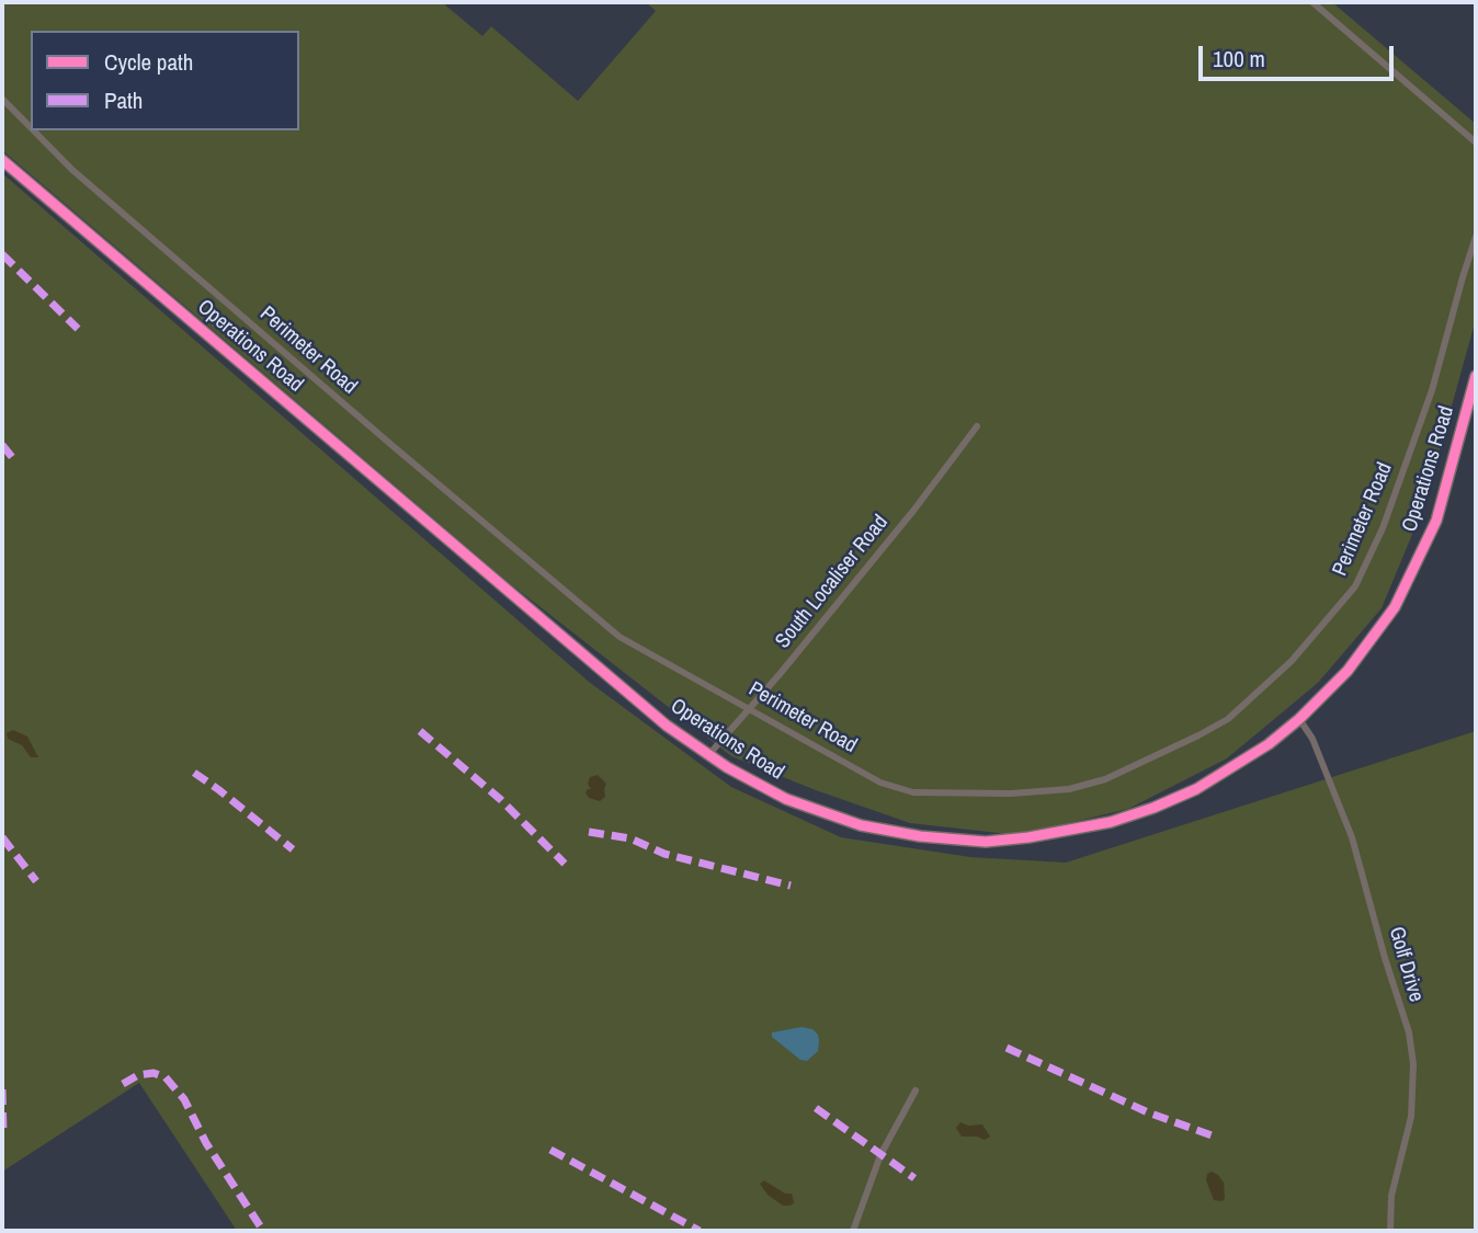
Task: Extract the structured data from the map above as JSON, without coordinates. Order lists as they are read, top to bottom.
{
  "streets": {
    "street": ["Operations Road"],
    "lane": ["Perimeter Road", "South Localiser Road", "Golf Drive"]
  },
  "crossings": [
    ["Operations Road", "South Localiser Road"],
    ["Operations Road", "Golf Drive"],
    ["Perimeter Road", "South Localiser Road"]
  ],
  "legend": ["Cycle path", "Path"],
  "scale_bar": "100 m"
}
